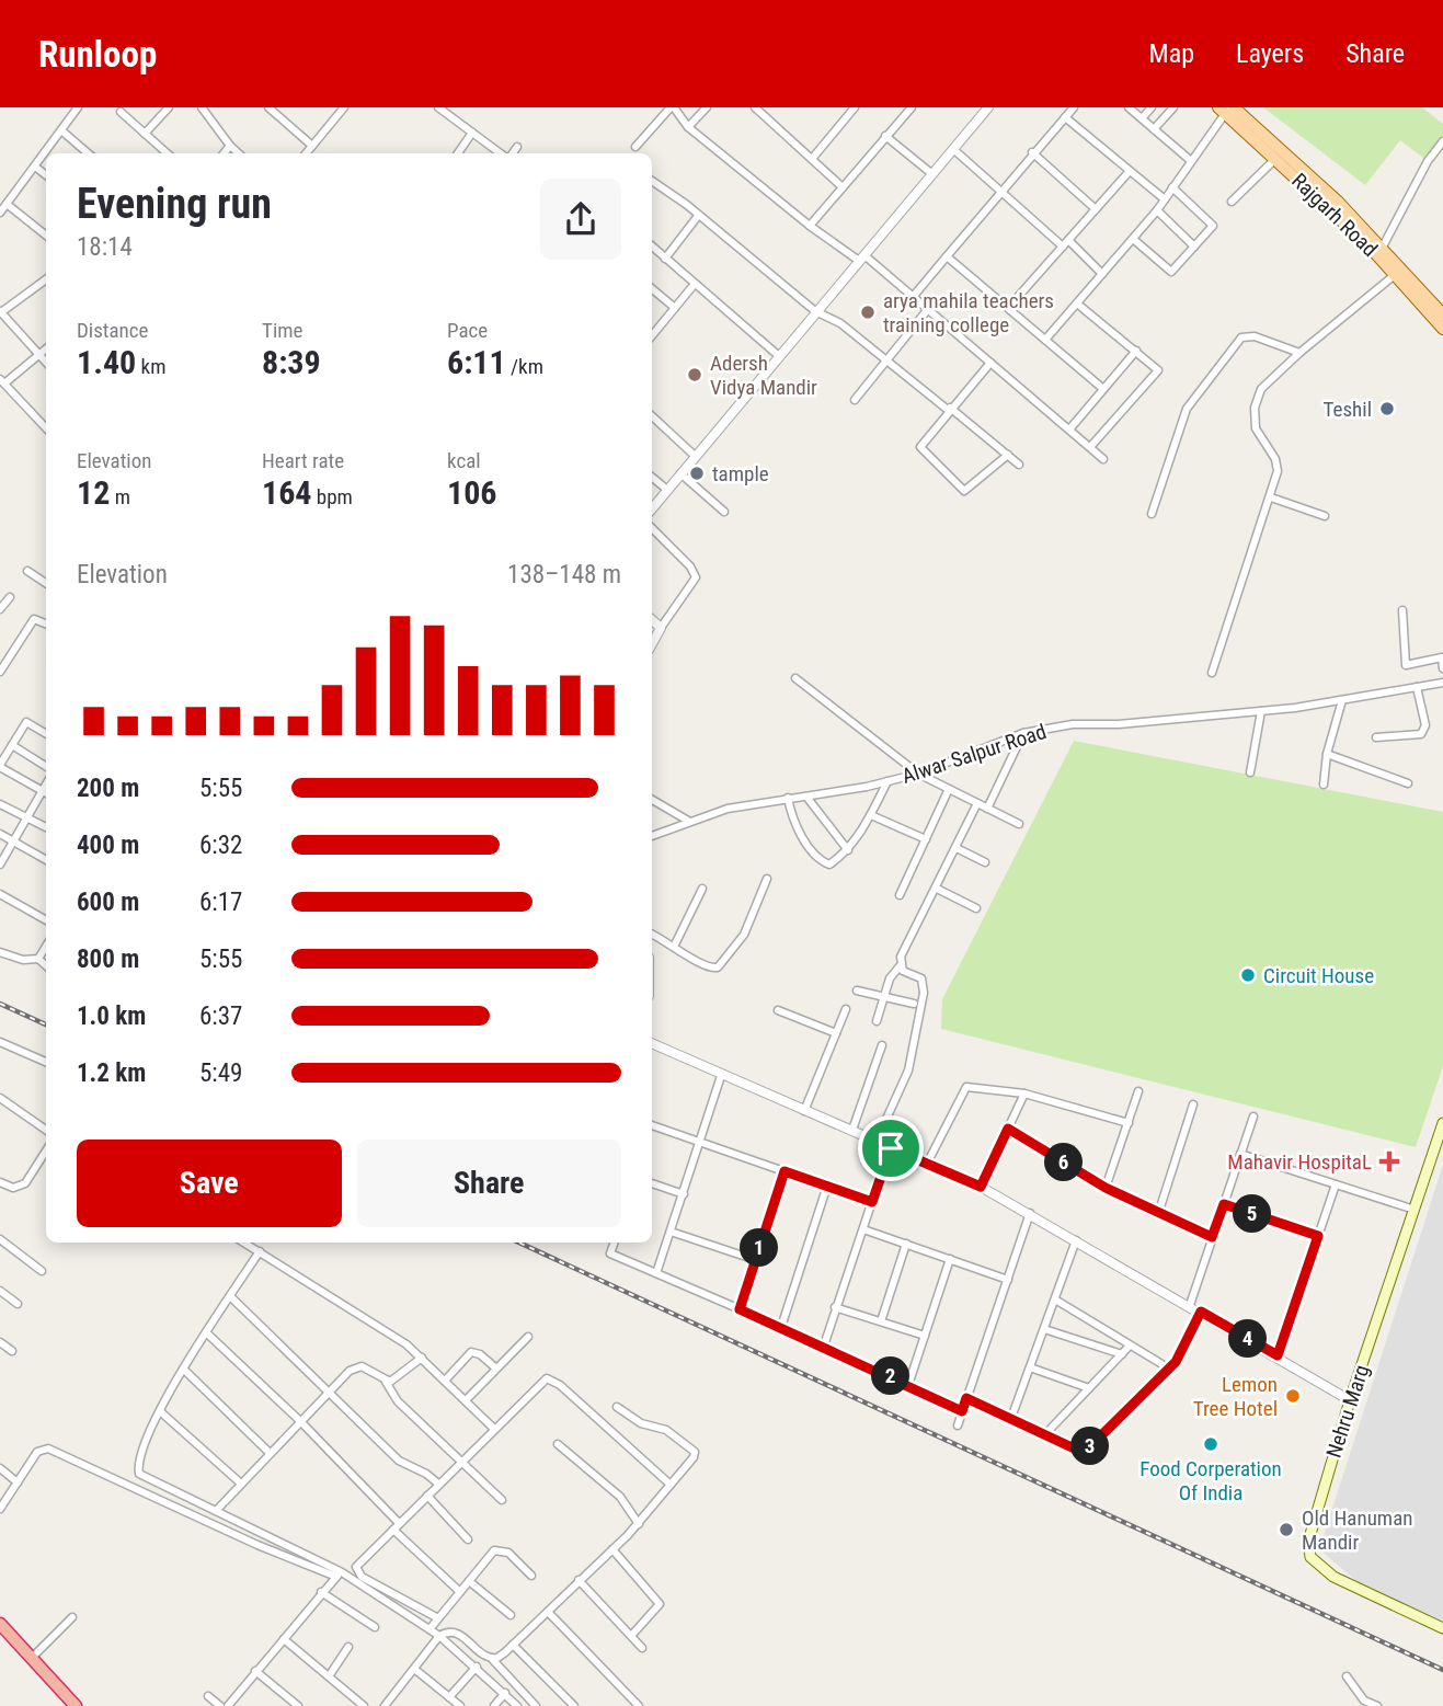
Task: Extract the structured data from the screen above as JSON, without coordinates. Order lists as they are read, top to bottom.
{
  "streets": {
    "main road": ["Rajgarh Road", "Nehru Marg"],
    "street": ["Alwar Salpur Road"]
  },
  "places": {
    "other": [
      "arya mahila teachers training college",
      "Adersh Vidya Mandir",
      "Teshil",
      "tample",
      "Circuit House",
      "Lemon Tree Hotel",
      "Food Corperation Of India",
      "Old Hanuman Mandir"
    ],
    "health": ["Mahavir HospitaL"]
  },
  "page": {
    "header": "Runloop",
    "nav": ["Map", "Layers", "Share"],
    "heading": ["Evening run", "18:14"],
    "stats": [
      ["Distance", "1.40 km"],
      ["Time", "8:39"],
      ["Pace", "6:11 /km"],
      ["Elevation", "12 m"],
      ["Heart rate", "164 bpm"],
      ["kcal", "106"]
    ],
    "chart": ["Elevation", "138–148 m"],
    "list": [
      {
        "name": "200 m",
        "note": "5:55"
      },
      {
        "name": "400 m",
        "note": "6:32"
      },
      {
        "name": "600 m",
        "note": "6:17"
      },
      {
        "name": "800 m",
        "note": "5:55"
      },
      {
        "name": "1.0 km",
        "note": "6:37"
      },
      {
        "name": "1.2 km",
        "note": "5:49"
      }
    ],
    "buttons": ["Save", "Share"],
    "pins": [
      "6",
      "5",
      "1",
      "4",
      "2",
      "3"
    ]
  }
}
